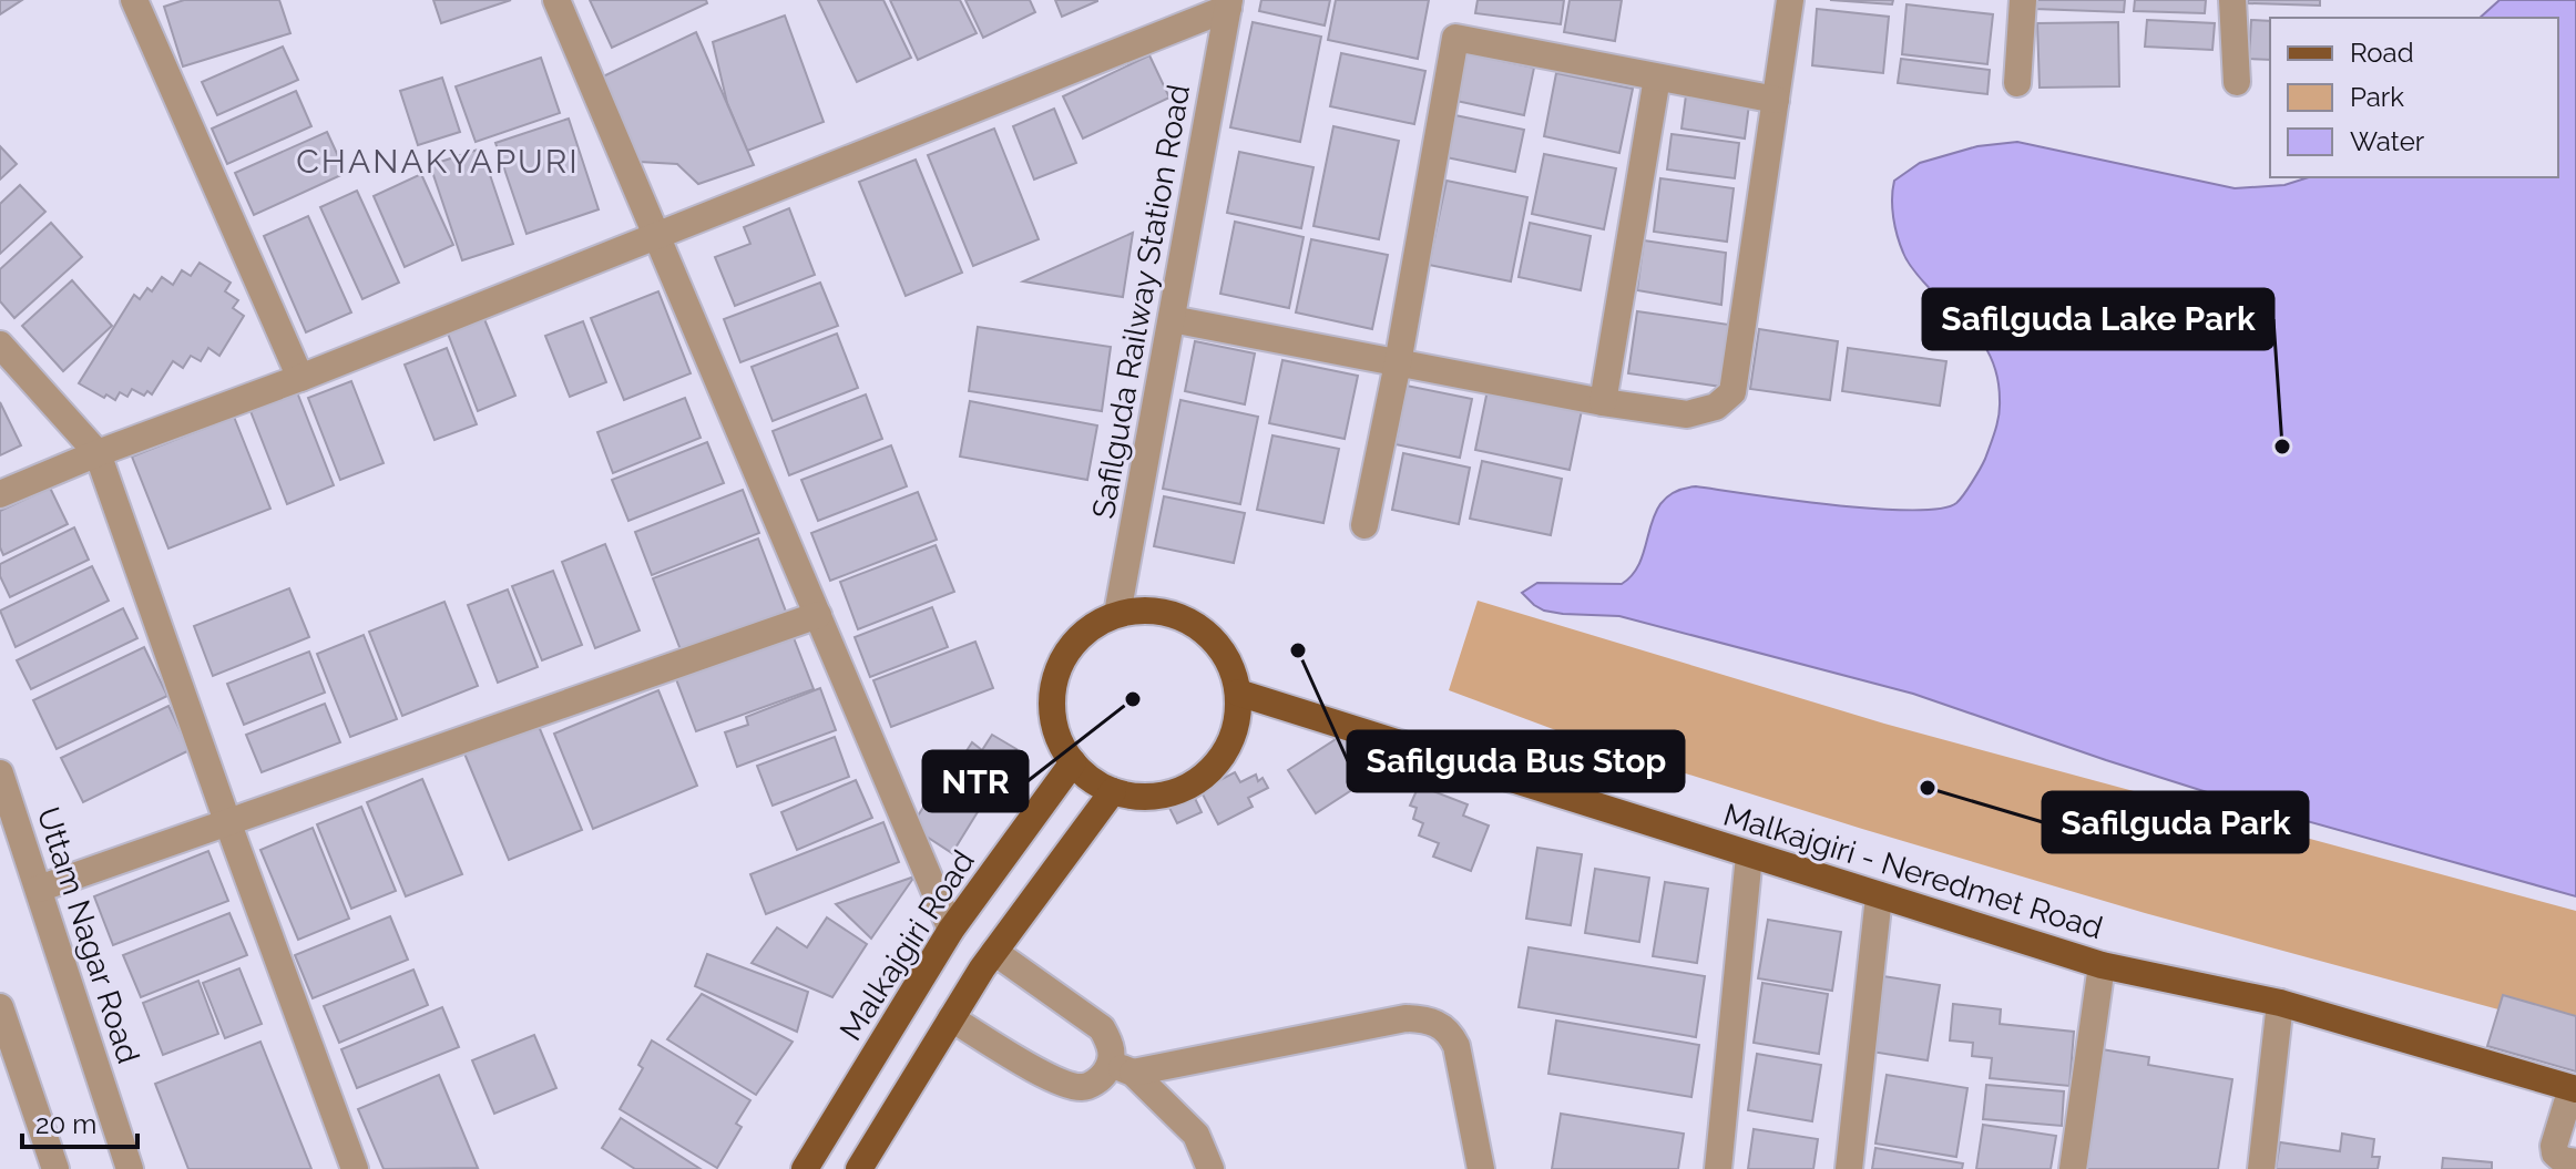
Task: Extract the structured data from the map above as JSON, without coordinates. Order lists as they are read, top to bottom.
{
  "streets": {
    "main road": ["Malkajgiri - Neredmet Road", "Malkajgiri Road"],
    "street": ["Safilguda Railway Station Road", "Uttam Nagar Road"]
  },
  "crossings": [
    ["Safilguda Railway Station Road", "Malkajgiri - Neredmet Road"],
    ["Safilguda Railway Station Road", "Malkajgiri Road"],
    ["Malkajgiri - Neredmet Road", "Malkajgiri Road"]
  ],
  "districts": ["CHANAKYAPURI"],
  "places": [
    "Safilguda Lake Park",
    "Safilguda Bus Stop",
    "NTR",
    "Safilguda Park"
  ],
  "legend": ["Road", "Park", "Water"],
  "scale_bar": "20 m"
}
